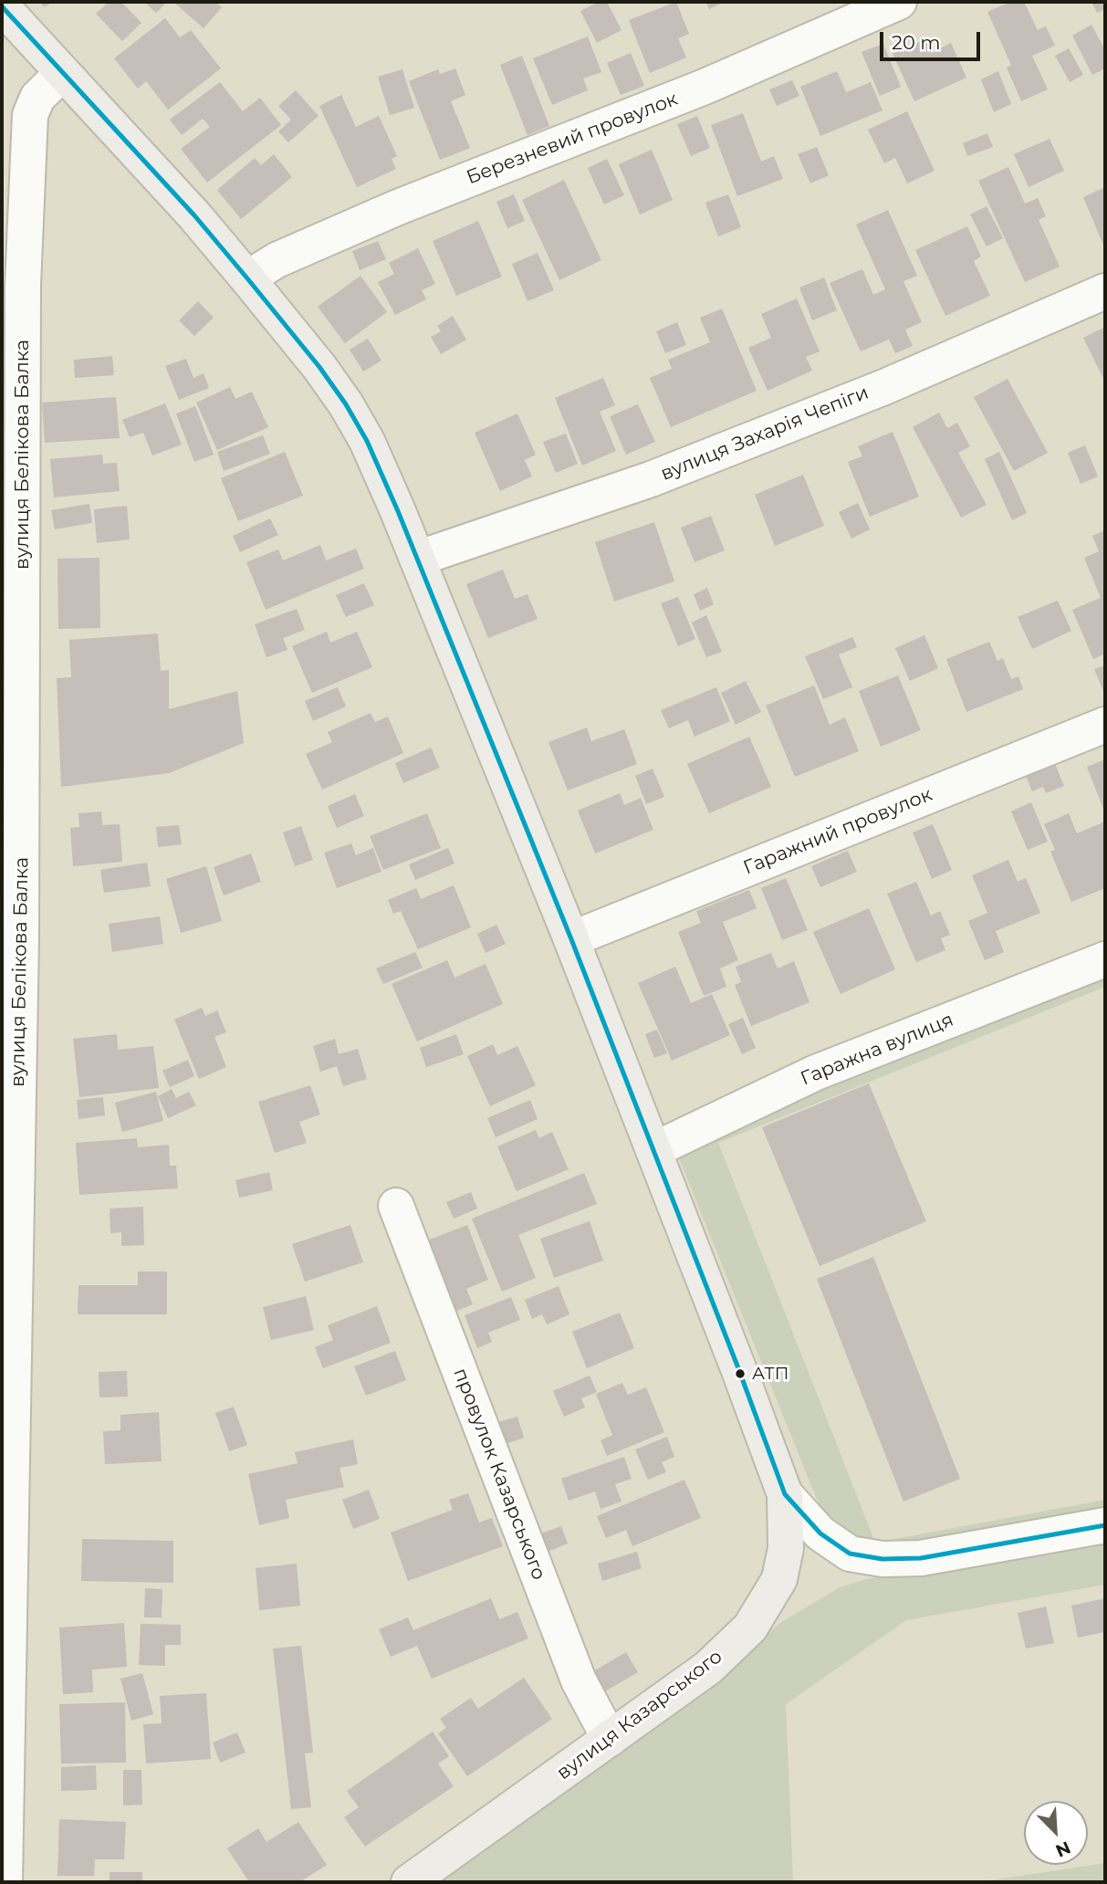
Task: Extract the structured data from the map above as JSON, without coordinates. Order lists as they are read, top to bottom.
{
  "streets": {
    "street": [
      "Березневий провулок",
      "вулиця Захарія Чепіги",
      "вулиця Белікова Балка",
      "Гаражний провулок",
      "Гаражна вулиця",
      "провулок Казарського",
      "вулиця Казарського"
    ]
  },
  "crossings": [
    ["провулок Казарського", "вулиця Казарського"]
  ],
  "places": ["АТП"],
  "scale_bar": "20 m",
  "north": "bottom right"
}
